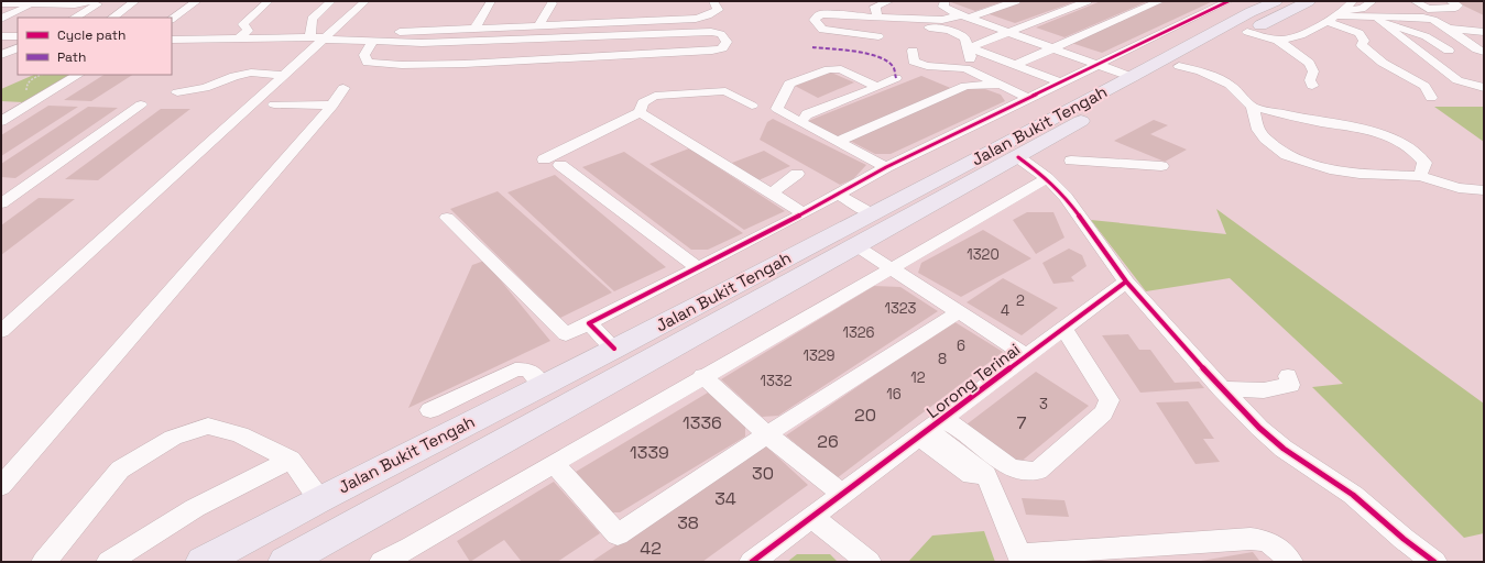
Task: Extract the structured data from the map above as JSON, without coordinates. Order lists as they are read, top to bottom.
{
  "streets": {
    "highway": ["Jalan Bukit Tengah"],
    "street": ["Lorong Terinai"]
  },
  "house_numbers": [
    "1320",
    "2",
    "1323",
    "4",
    "1326",
    "6",
    "1329",
    "8",
    "12",
    "1332",
    "16",
    "3",
    "20",
    "1336",
    "7",
    "26",
    "1339",
    "30",
    "34",
    "38",
    "42"
  ],
  "legend": ["Cycle path", "Path"]
}
